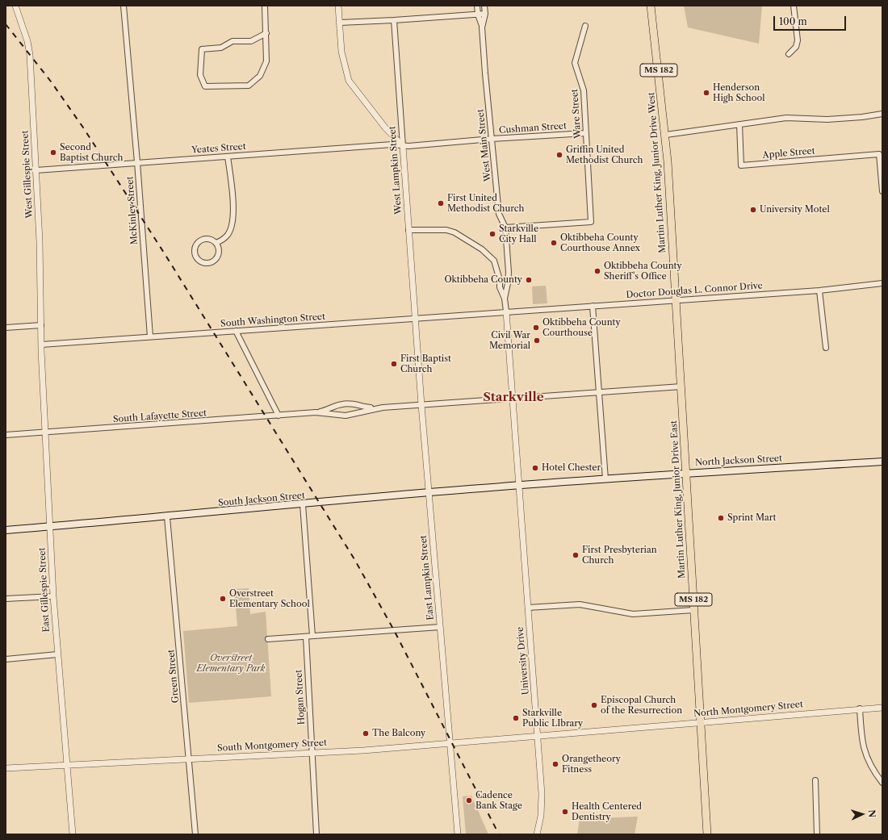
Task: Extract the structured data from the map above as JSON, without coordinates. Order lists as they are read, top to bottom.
{
  "streets": {
    "main road": [
      "MS 182",
      "Martin Luther King, Junior Drive West",
      "North Jackson Street",
      "South Jackson Street",
      "Martin Luther King, Junior Drive East"
    ],
    "street": [
      "Ware Street",
      "Cushman Street",
      "West Main Street",
      "Yeates Street",
      "Apple Street",
      "West Lampkin Street",
      "West Gillespie Street",
      "McKinley Street",
      "Doctor Douglas L. Connor Drive",
      "South Washington Street",
      "South Lafayette Street",
      "East Lampkin Street",
      "East Gillespie Street",
      "University Drive",
      "Green Street",
      "Hogan Street",
      "North Montgomery Street",
      "South Montgomery Street"
    ]
  },
  "crossings": [
    ["Ware Street", "Cushman Street"],
    ["Ware Street", "West Main Street"],
    ["Cushman Street", "West Main Street"],
    ["Cushman Street", "Yeates Street"],
    ["Cushman Street", "West Lampkin Street"],
    ["West Main Street", "Doctor Douglas L. Connor Drive"],
    ["West Main Street", "South Washington Street"],
    ["West Main Street", "University Drive"],
    ["Yeates Street", "West Lampkin Street"],
    ["Yeates Street", "West Gillespie Street"],
    ["Yeates Street", "McKinley Street"],
    ["West Lampkin Street", "South Washington Street"],
    ["West Lampkin Street", "East Lampkin Street"],
    ["Martin Luther King, Junior Drive West", "Doctor Douglas L. Connor Drive"],
    ["Martin Luther King, Junior Drive West", "Martin Luther King, Junior Drive East"],
    ["West Gillespie Street", "South Washington Street"],
    ["West Gillespie Street", "East Gillespie Street"],
    ["McKinley Street", "South Washington Street"],
    ["Doctor Douglas L. Connor Drive", "South Washington Street"],
    ["Doctor Douglas L. Connor Drive", "Martin Luther King, Junior Drive East"],
    ["Doctor Douglas L. Connor Drive", "University Drive"],
    ["South Washington Street", "East Lampkin Street"],
    ["South Washington Street", "East Gillespie Street"],
    ["South Washington Street", "University Drive"],
    ["South Lafayette Street", "Martin Luther King, Junior Drive East"],
    ["South Lafayette Street", "East Lampkin Street"],
    ["South Lafayette Street", "East Gillespie Street"],
    ["South Lafayette Street", "University Drive"],
    ["North Jackson Street", "South Jackson Street"],
    ["North Jackson Street", "Martin Luther King, Junior Drive East"],
    ["North Jackson Street", "University Drive"],
    ["South Jackson Street", "East Lampkin Street"],
    ["South Jackson Street", "East Gillespie Street"],
    ["South Jackson Street", "University Drive"],
    ["South Jackson Street", "Green Street"],
    ["Martin Luther King, Junior Drive East", "North Montgomery Street"],
    ["East Lampkin Street", "South Montgomery Street"],
    ["East Gillespie Street", "South Montgomery Street"],
    ["University Drive", "North Montgomery Street"],
    ["University Drive", "South Montgomery Street"],
    ["Green Street", "South Montgomery Street"],
    ["Hogan Street", "South Montgomery Street"],
    ["North Montgomery Street", "South Montgomery Street"]
  ],
  "districts": ["Starkville"],
  "parks": ["Overstreet Elementary Park"],
  "places": [
    "Henderson High School",
    "Second Baptist Church",
    "Griffin United Methodist Church",
    "First United Methodist Church",
    "University Motel",
    "Starkville City Hall",
    "Oktibbeha County Courthouse Annex",
    "Oktibbeha County Sheriff's Office",
    "Oktibbeha County",
    "Oktibbeha County Courthouse",
    "Civil War Memorial",
    "First Baptist Church",
    "Hotel Chester",
    "Sprint Mart",
    "First Presbyterian Church",
    "Overstreet Elementary School",
    "Episcopal Church of the Resurrection",
    "Starkville Public LIbrary",
    "The Balcony",
    "Orangetheory Fitness",
    "Cadence Bank Stage",
    "Health Centered Dentistry"
  ],
  "scale_bar": "100 m",
  "north": "right"
}
